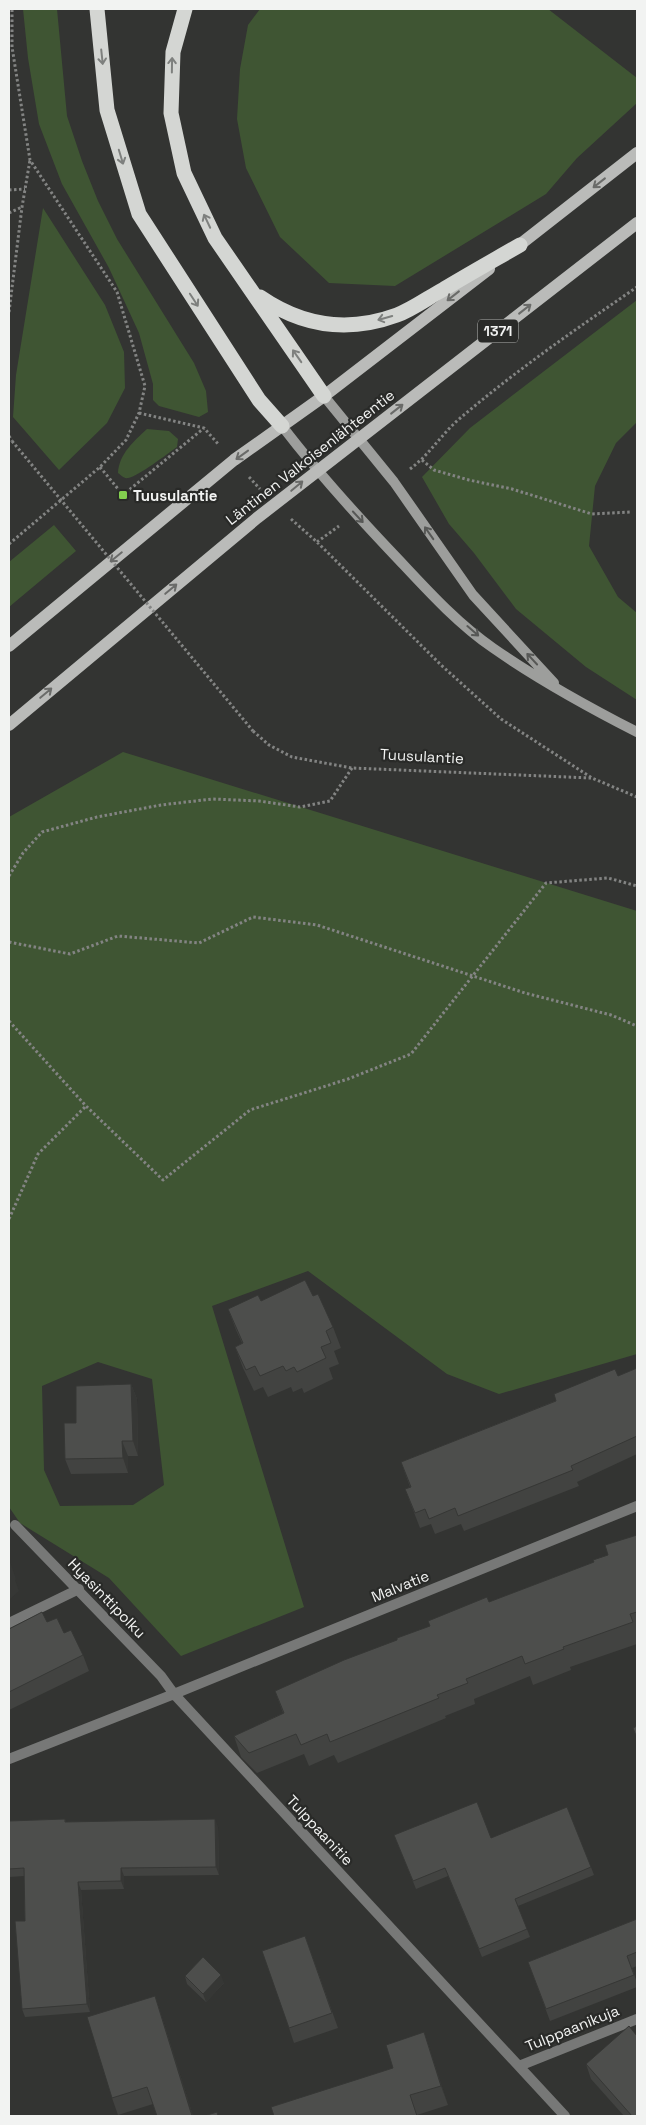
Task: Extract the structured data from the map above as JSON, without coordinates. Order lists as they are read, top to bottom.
{
  "streets": {
    "main road": ["1371", "Läntinen Valkoisenlähteentie"],
    "street": [
      "Malvatie",
      "Hyasinttipolku",
      "Tulppaanitie",
      "Tulppaanikuja"
    ],
    "path": ["Tuusulantie"]
  },
  "crossings": [
    ["Läntinen Valkoisenlähteentie", "Tuusulantie"],
    ["Malvatie", "Hyasinttipolku"],
    ["Malvatie", "Tulppaanitie"],
    ["Hyasinttipolku", "Tulppaanitie"],
    ["Tulppaanitie", "Tulppaanikuja"]
  ],
  "places": {
    "transit": ["Tuusulantie"]
  }
}
